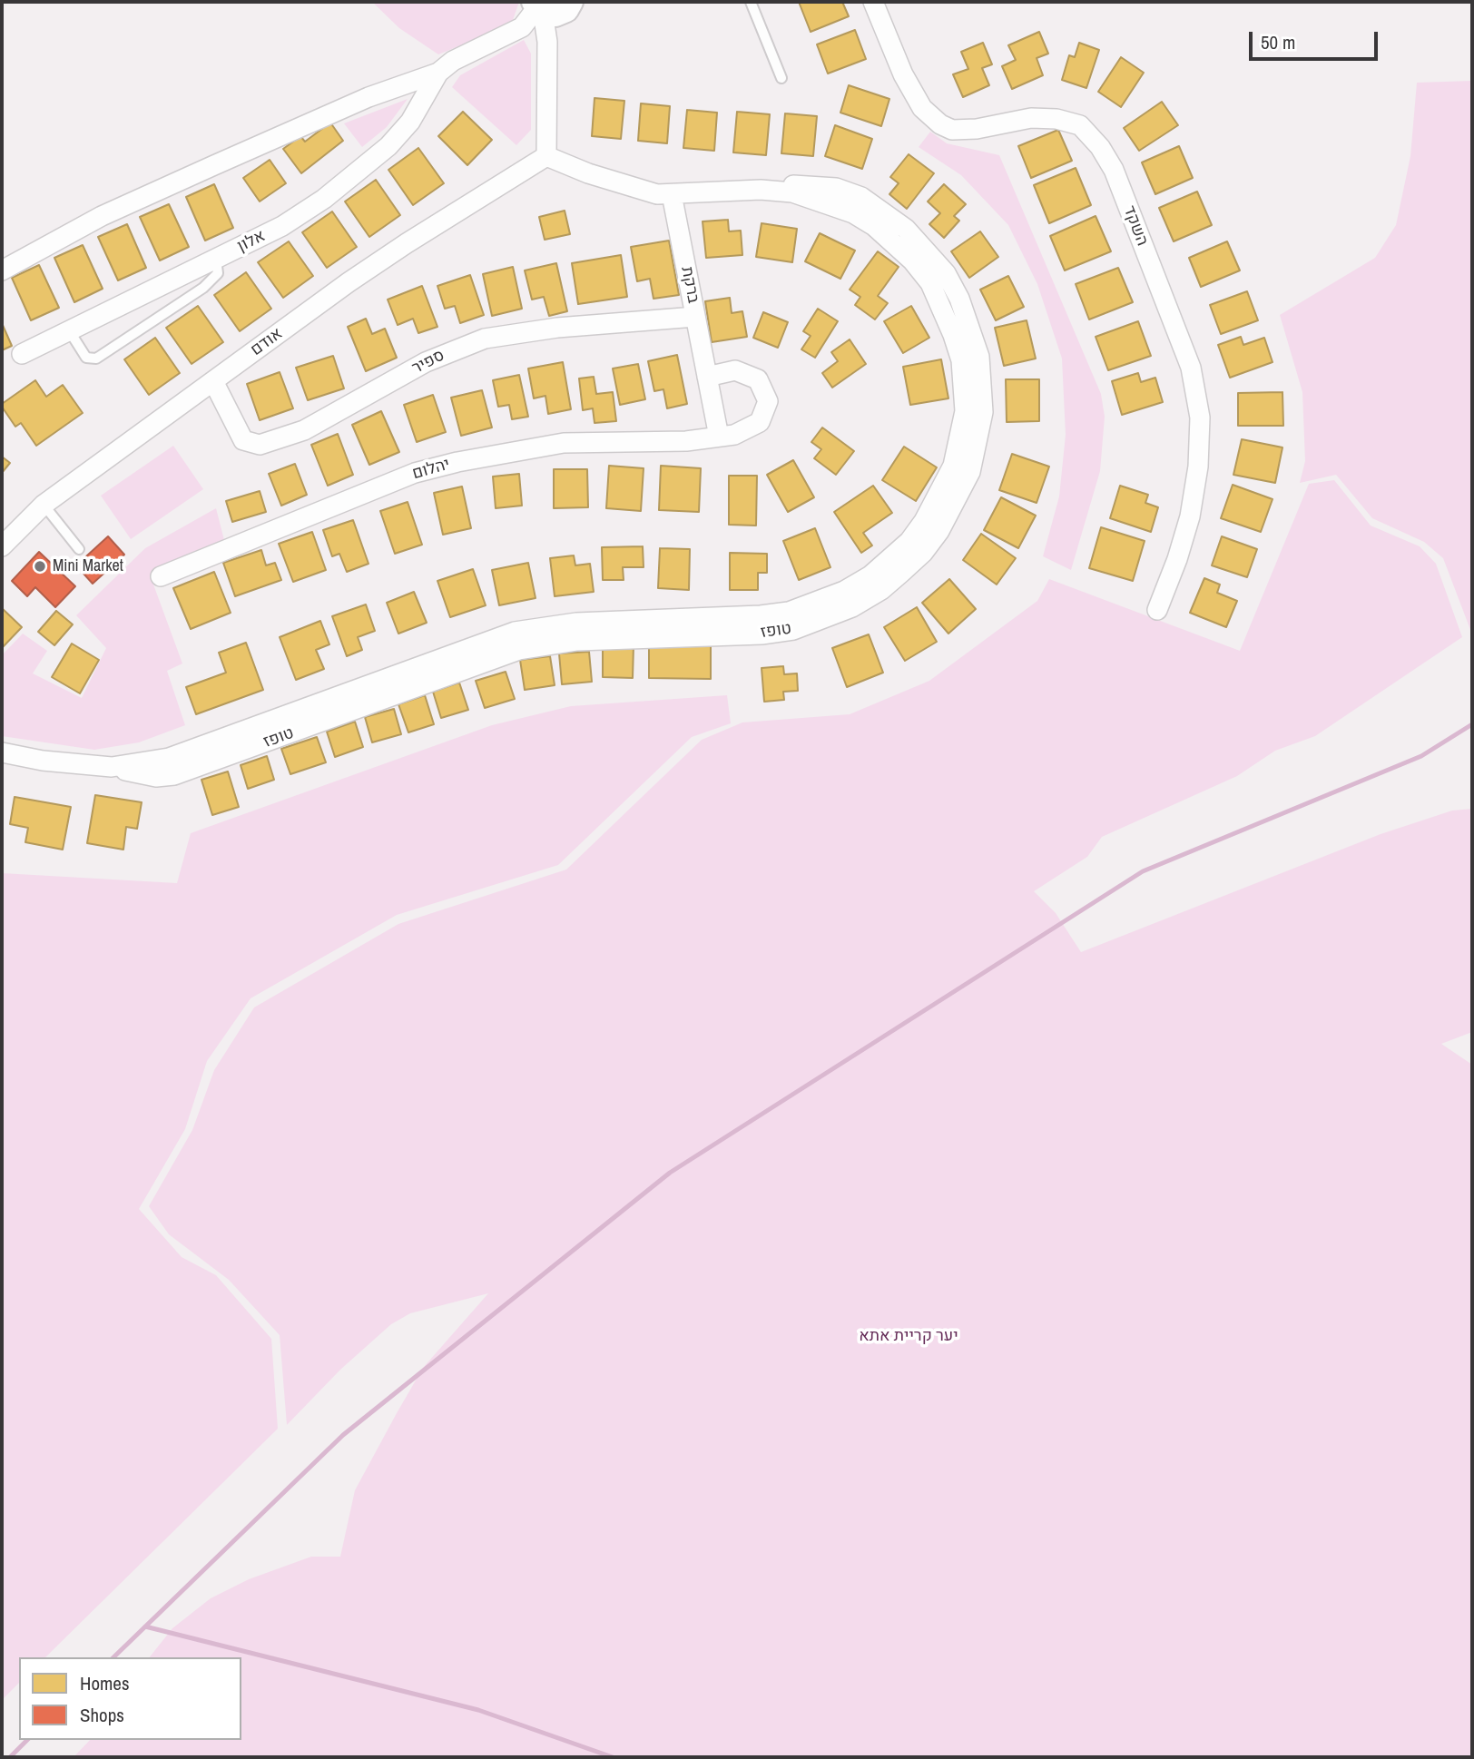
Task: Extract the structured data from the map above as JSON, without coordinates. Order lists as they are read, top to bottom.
{
  "streets": {
    "street": [
      "השקד",
      "אלון",
      "ברקת",
      "אודם",
      "ספיר",
      "יהלום",
      "טופז"
    ]
  },
  "crossings": [
    ["ברקת", "ספיר"],
    ["ברקת", "יהלום"],
    ["ברקת", "טופז"],
    ["אודם", "ספיר"],
    ["אודם", "טופז"]
  ],
  "parks": ["יער קריית אתא"],
  "places": ["Mini Market"],
  "legend": ["Homes", "Shops"],
  "scale_bar": "50 m"
}
